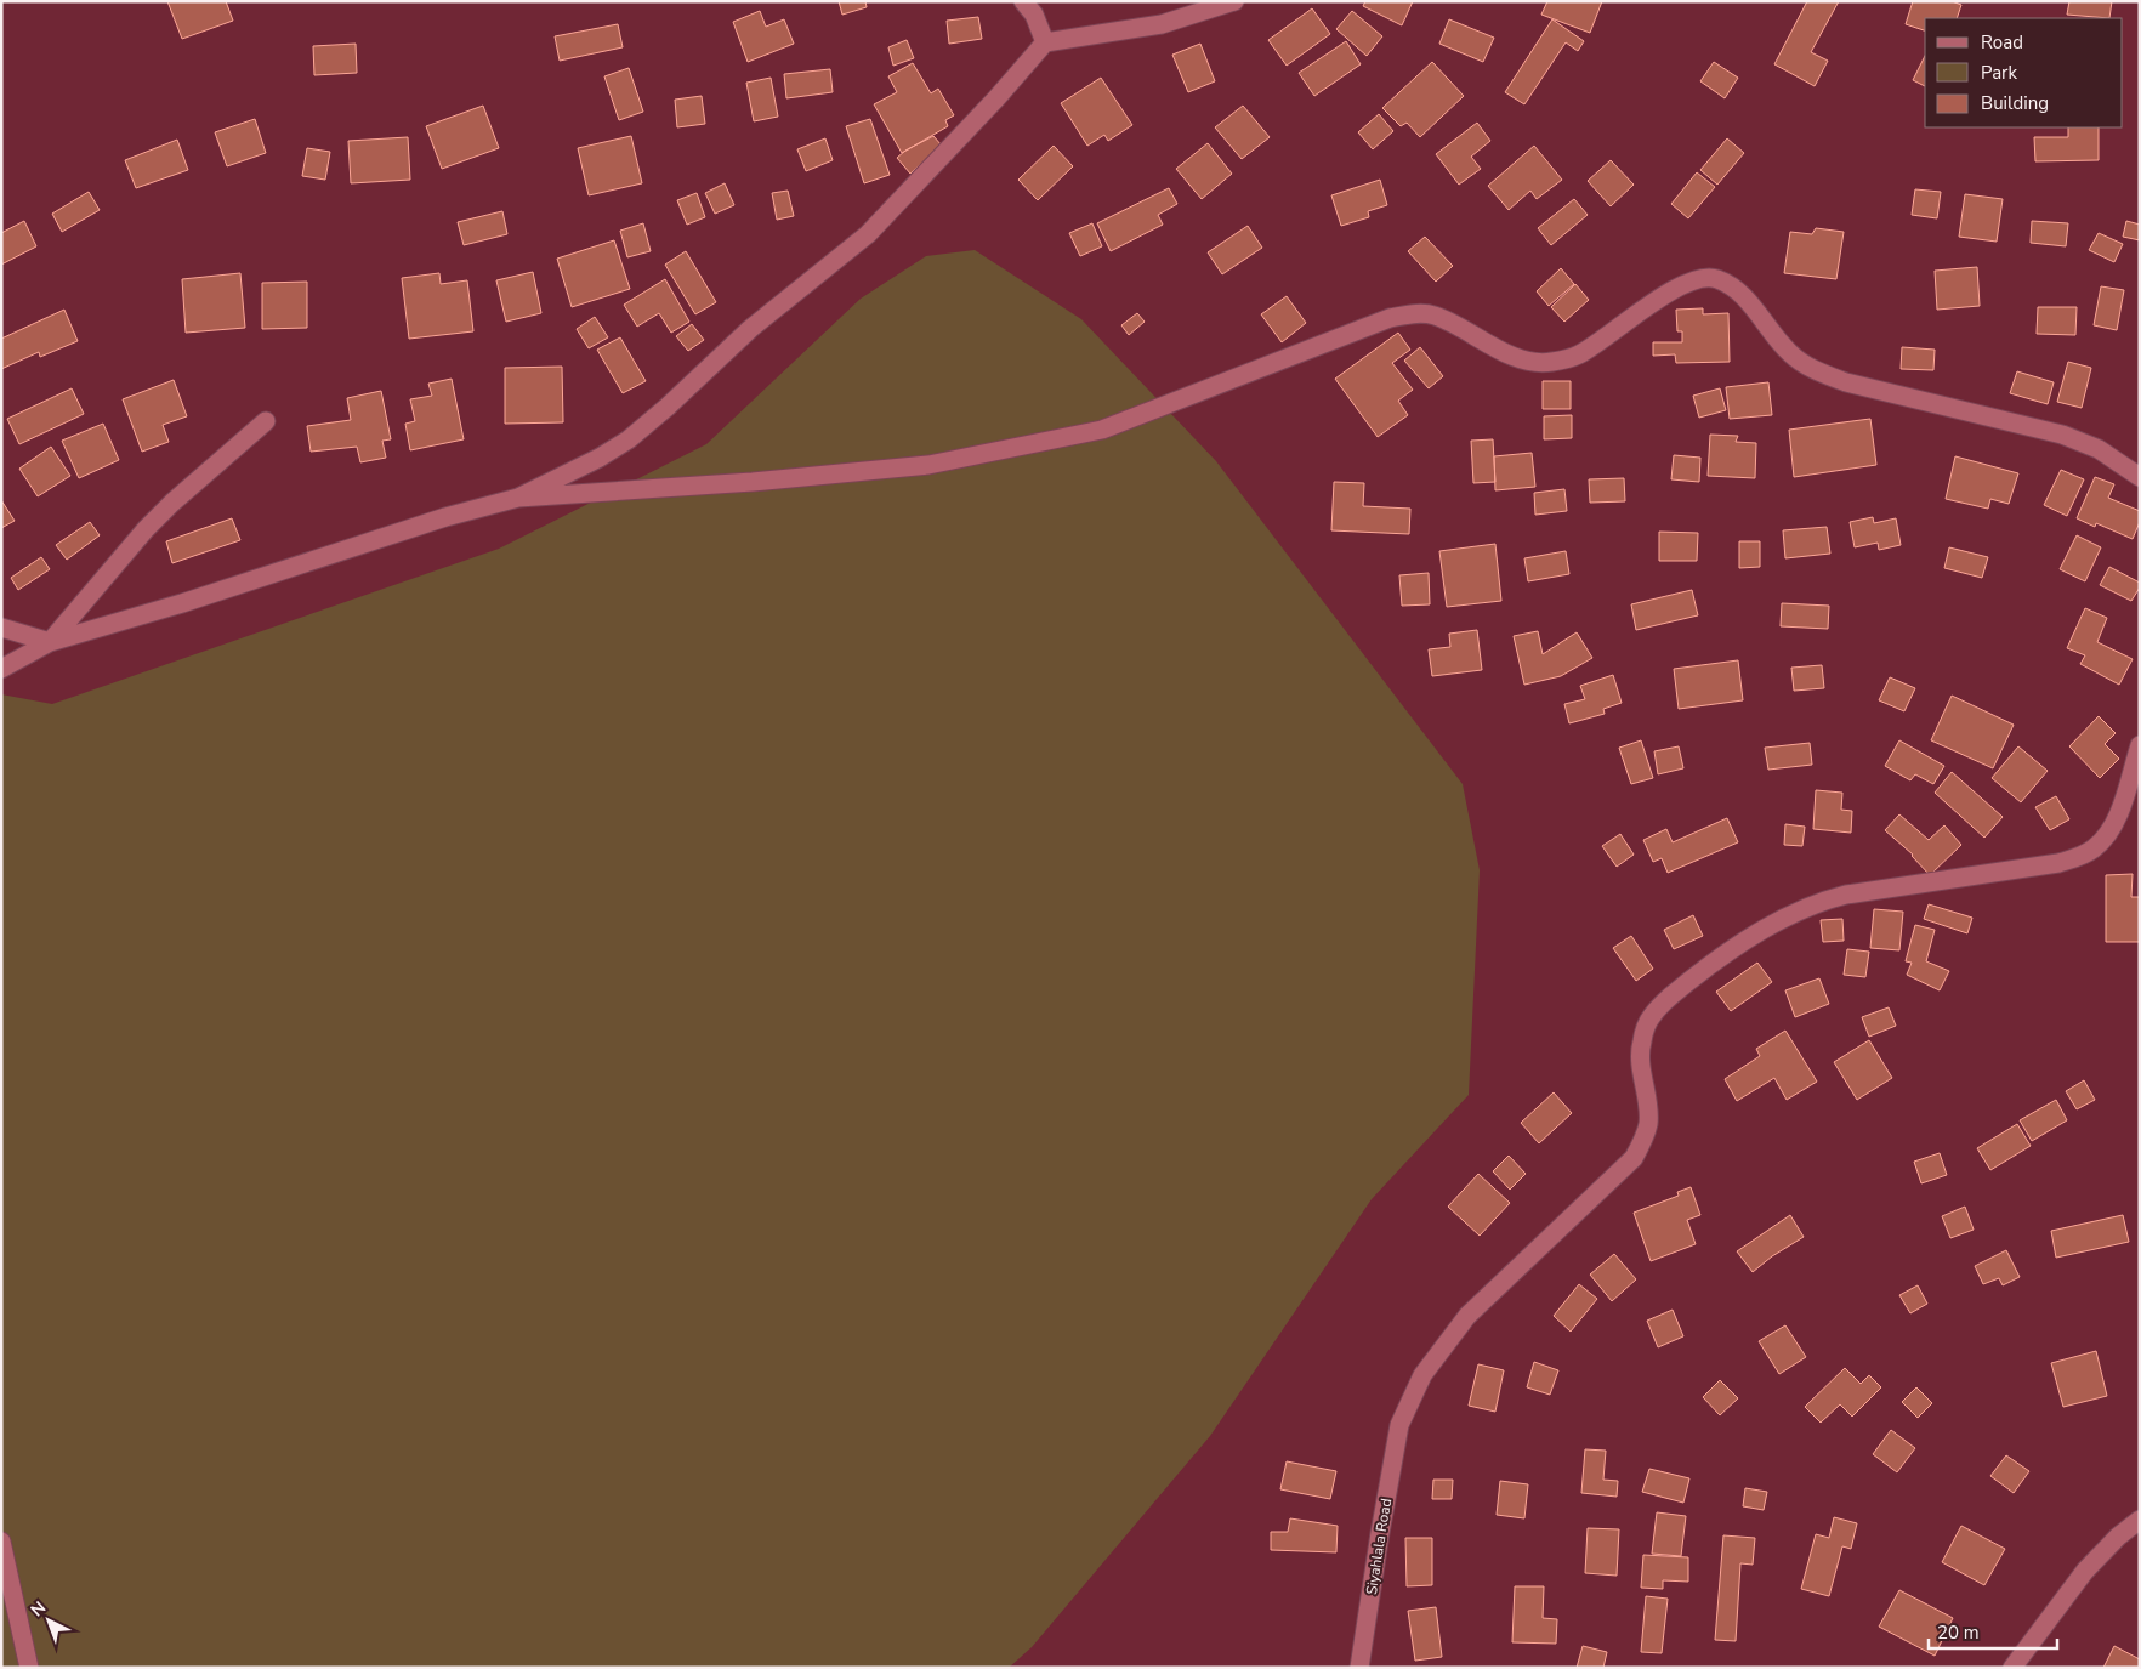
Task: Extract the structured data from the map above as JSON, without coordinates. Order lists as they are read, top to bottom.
{
  "streets": {
    "street": ["Siyahlala Road"]
  },
  "legend": ["Road", "Park", "Building"],
  "scale_bar": "20 m",
  "north": "top left"
}
